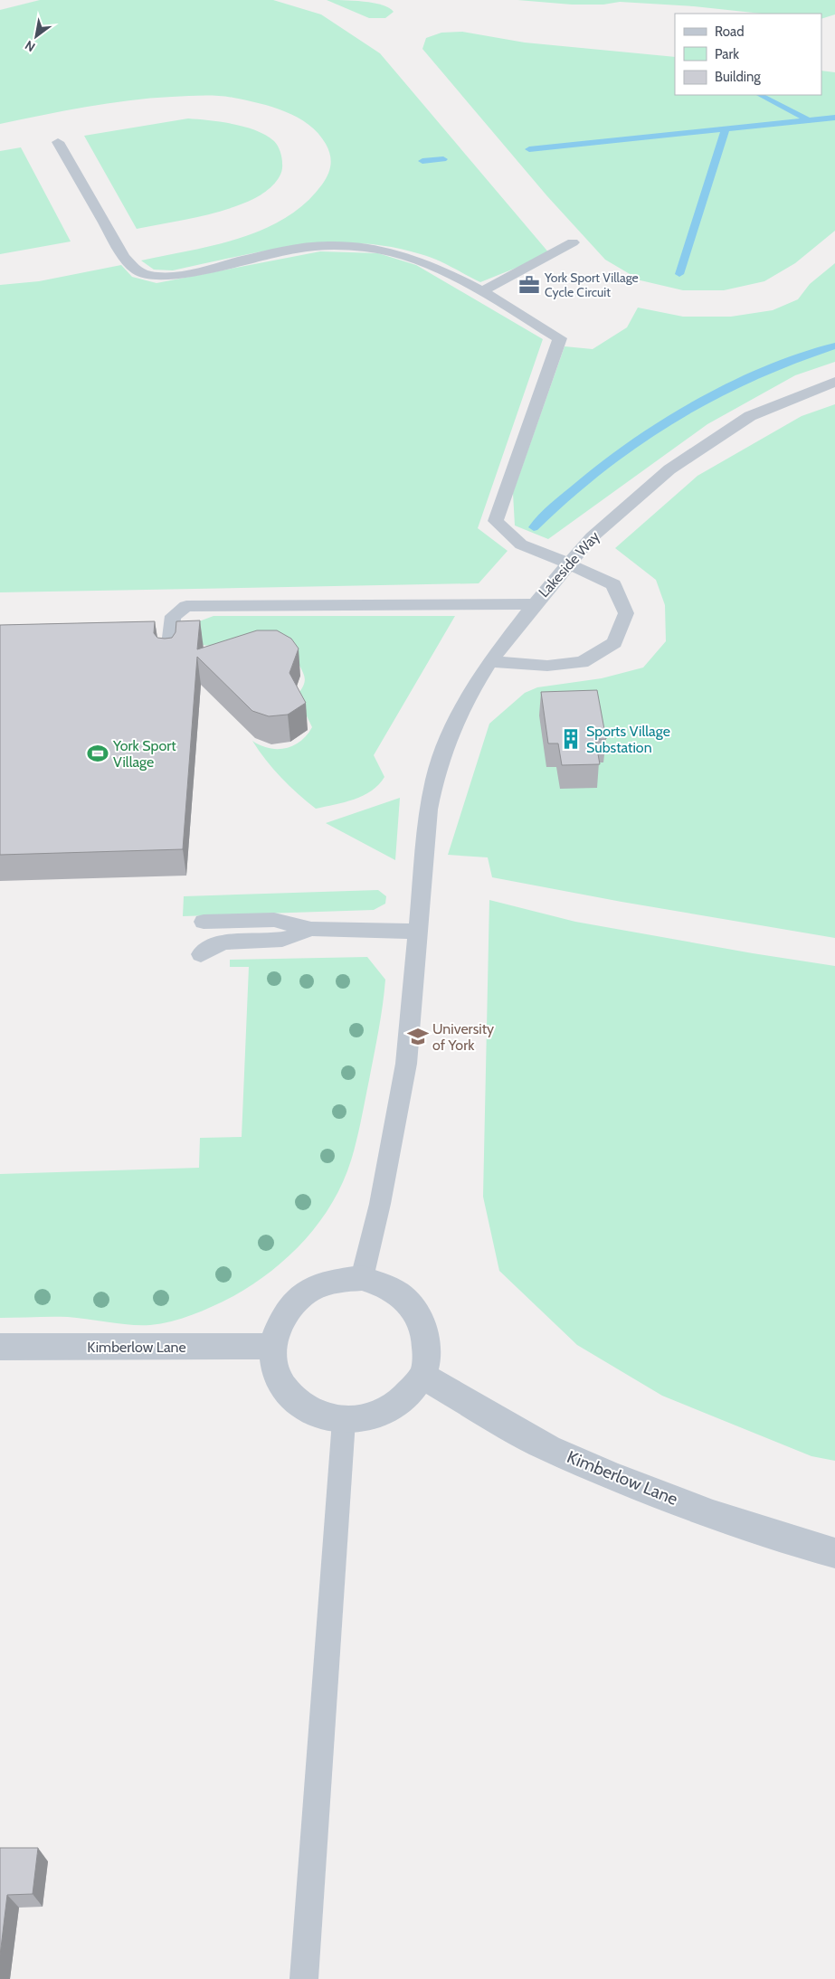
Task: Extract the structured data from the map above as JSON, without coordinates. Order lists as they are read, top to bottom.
{
  "streets": {
    "street": ["Kimberlow Lane"],
    "lane": ["Lakeside Way"]
  },
  "crossings": [
    ["Lakeside Way", "Kimberlow Lane"]
  ],
  "places": {
    "office": ["York Sport Village Cycle Circuit"],
    "building": ["Sports Village Substation"],
    "sports": ["York Sport Village"],
    "school or university": ["University of York"]
  },
  "legend": ["Road", "Park", "Building"],
  "north": "bottom left"
}
